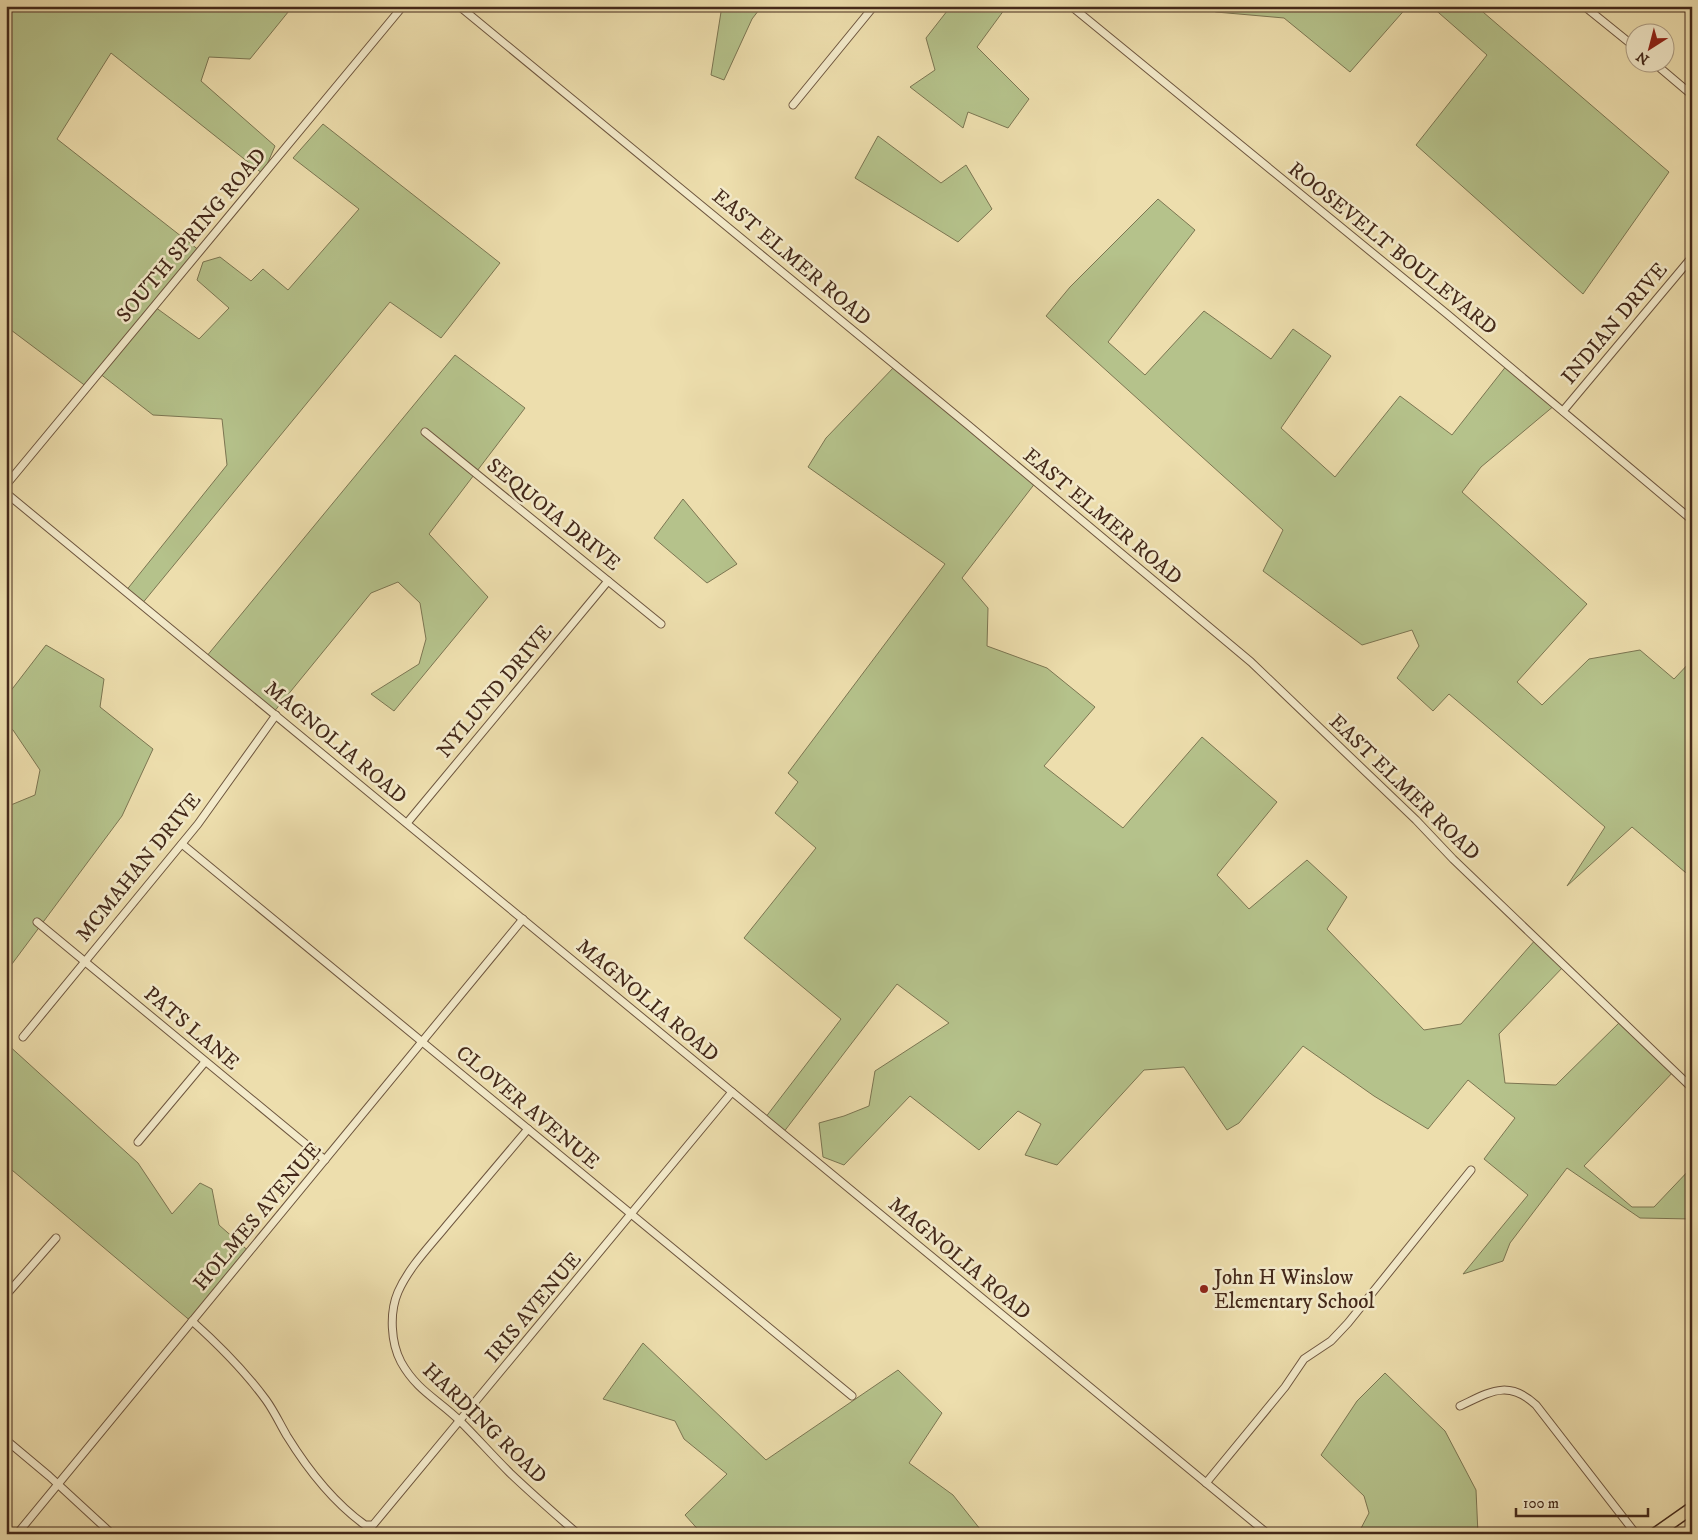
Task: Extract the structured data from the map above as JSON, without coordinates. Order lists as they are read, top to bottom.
{
  "streets": {
    "street": [
      "SOUTH SPRING ROAD",
      "ROOSEVELT BOULEVARD",
      "EAST ELMER ROAD",
      "INDIAN DRIVE",
      "SEQUOIA DRIVE",
      "NYLUND DRIVE",
      "MAGNOLIA ROAD",
      "MCMAHAN DRIVE",
      "PATS LANE",
      "CLOVER AVENUE",
      "HOLMES AVENUE",
      "IRIS AVENUE",
      "HARDING ROAD"
    ]
  },
  "crossings": [
    ["ROOSEVELT BOULEVARD", "INDIAN DRIVE"],
    ["SEQUOIA DRIVE", "NYLUND DRIVE"],
    ["NYLUND DRIVE", "MAGNOLIA ROAD"],
    ["MAGNOLIA ROAD", "MCMAHAN DRIVE"],
    ["MAGNOLIA ROAD", "HOLMES AVENUE"],
    ["MAGNOLIA ROAD", "IRIS AVENUE"],
    ["MCMAHAN DRIVE", "PATS LANE"],
    ["MCMAHAN DRIVE", "CLOVER AVENUE"],
    ["PATS LANE", "HOLMES AVENUE"],
    ["CLOVER AVENUE", "HOLMES AVENUE"],
    ["CLOVER AVENUE", "IRIS AVENUE"],
    ["CLOVER AVENUE", "HARDING ROAD"],
    ["HOLMES AVENUE", "IRIS AVENUE"],
    ["IRIS AVENUE", "HARDING ROAD"]
  ],
  "places": ["John H Winslow Elementary School"],
  "scale_bar": "100 m",
  "north": "bottom left"
}
